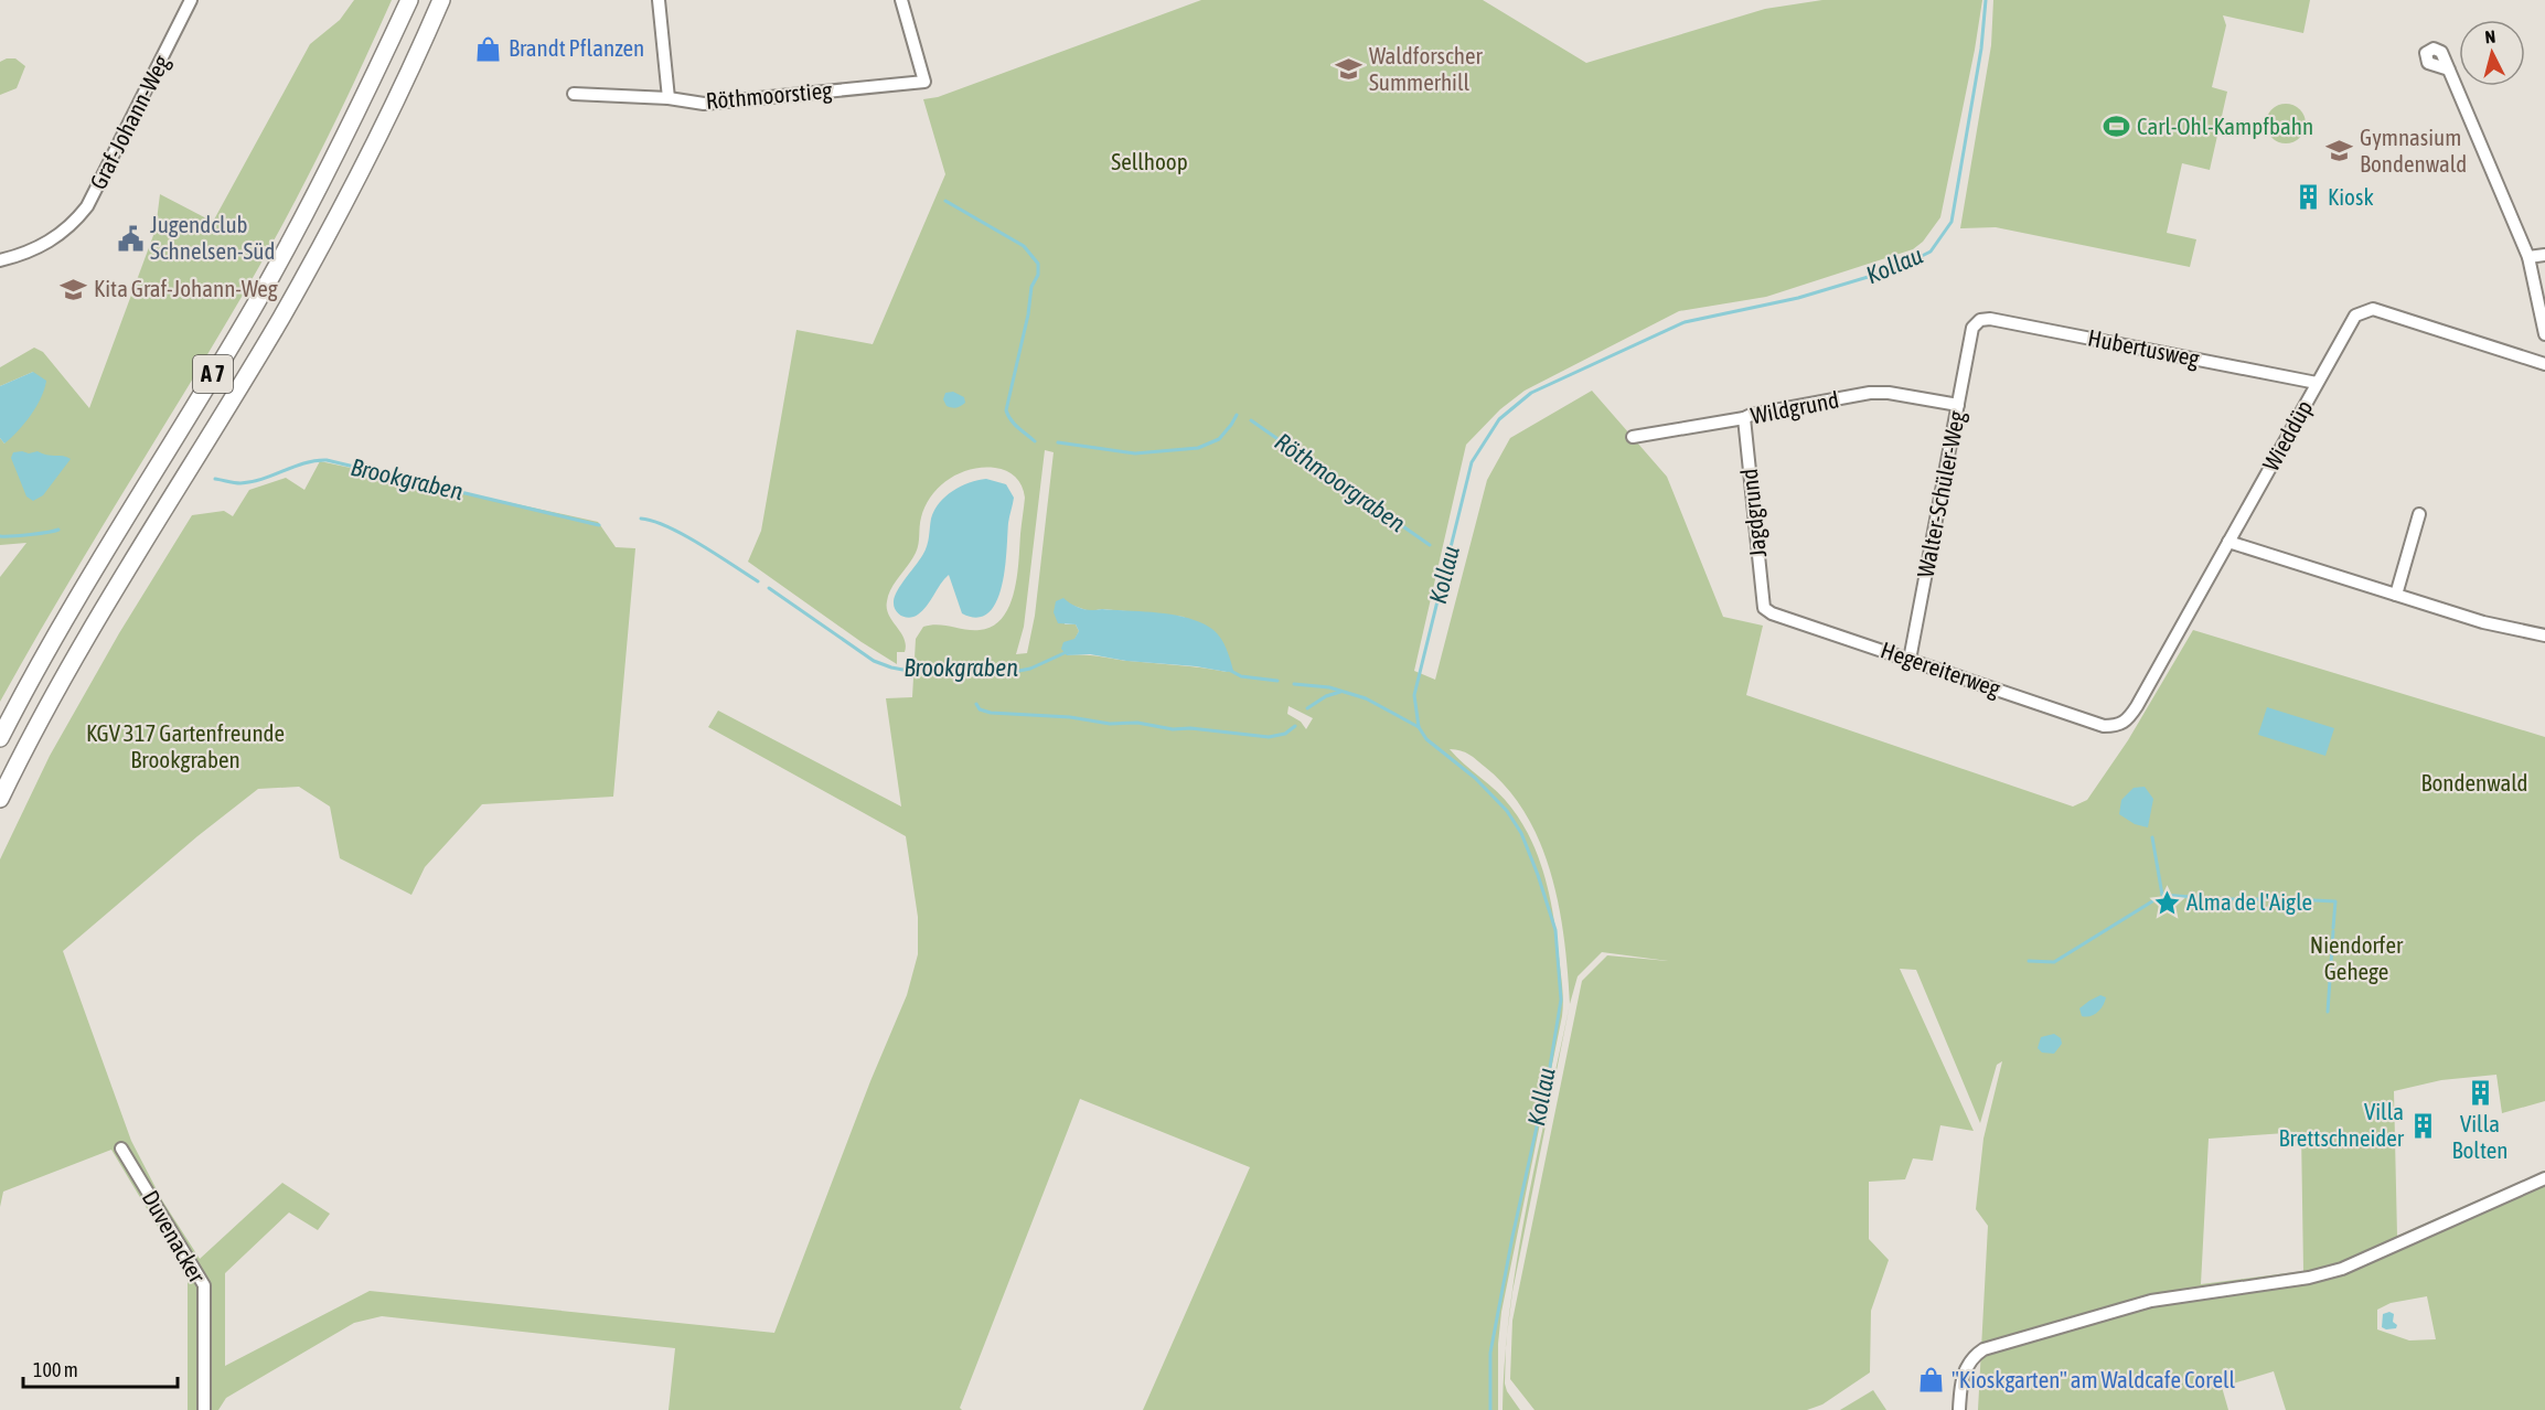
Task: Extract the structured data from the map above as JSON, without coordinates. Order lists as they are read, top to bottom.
{
  "streets": {
    "highway": ["A 7"],
    "street": [
      "Röthmoorstieg",
      "Graf-Johann-Weg",
      "Hubertusweg",
      "Wildgrund",
      "Wieddüp",
      "Walter-Schüler-Weg",
      "Jagdgrund",
      "Hegereiterweg",
      "Duvenacker"
    ]
  },
  "crossings": [
    ["Hubertusweg", "Wieddüp"],
    ["Hubertusweg", "Walter-Schüler-Weg"],
    ["Wildgrund", "Walter-Schüler-Weg"],
    ["Wildgrund", "Jagdgrund"],
    ["Wieddüp", "Hegereiterweg"],
    ["Walter-Schüler-Weg", "Hegereiterweg"],
    ["Jagdgrund", "Hegereiterweg"]
  ],
  "water": ["Kollau", "Brookgraben", "Röthmoorgraben"],
  "parks": [
    "Sellhoop",
    "KGV 317 Gartenfreunde Brookgraben",
    "Bondenwald",
    "Niendorfer Gehege"
  ],
  "places": {
    "shop": ["Brandt Pflanzen", "\"Kioskgarten\" am Waldcafe Corell"],
    "school or university": ["Waldforscher Summerhill", "Gymnasium Bondenwald", "Kita Graf-Johann-Weg"],
    "sports": ["Carl-Ohl-Kampfbahn"],
    "building": ["Kiosk", "Villa Bolten", "Villa Brettschneider"],
    "public building": ["Jugendclub Schnelsen-Süd"],
    "place": ["Alma de l'Aigle"]
  },
  "scale_bar": "100 m",
  "north": "top"
}
